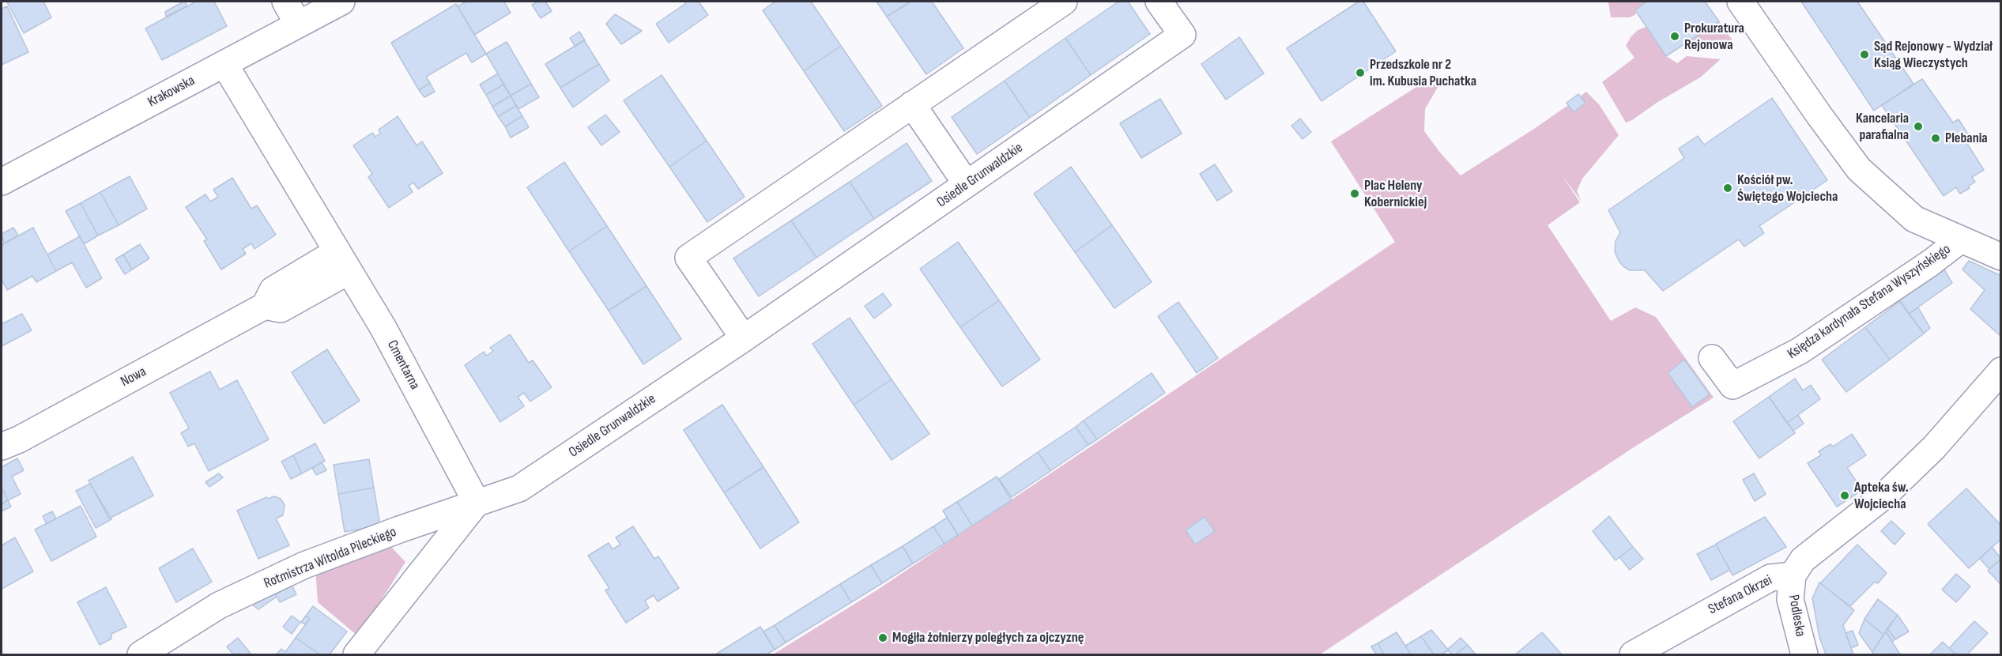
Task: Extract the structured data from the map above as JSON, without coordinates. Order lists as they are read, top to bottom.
{
  "streets": {
    "street": [
      "Krakowska",
      "Osiedle Grunwaldzkie",
      "Księdza kardynała Stefana Wyszyńskiego",
      "Cmentarna",
      "Nowa",
      "Rotmistrza Witolda Pileckiego",
      "Stefana Okrzei",
      "Podleska"
    ]
  },
  "crossings": [
    ["Krakowska", "Cmentarna"],
    ["Osiedle Grunwaldzkie", "Cmentarna"],
    ["Osiedle Grunwaldzkie", "Rotmistrza Witolda Pileckiego"],
    ["Cmentarna", "Nowa"],
    ["Cmentarna", "Rotmistrza Witolda Pileckiego"],
    ["Stefana Okrzei", "Podleska"]
  ],
  "places": [
    "Prokuratura Rejonowa",
    "Sąd Rejonowy - Wydział Ksiąg Wieczystych",
    "Przedszkole nr 2 im. Kubusia Puchatka",
    "Kancelaria parafialna",
    "Plebania",
    "Kościół pw. Świętego Wojciecha",
    "Plac Heleny Kobernickiej",
    "Apteka św. Wojciecha",
    "Mogiła żołnierzy poległych za ojczyznę"
  ]
}
